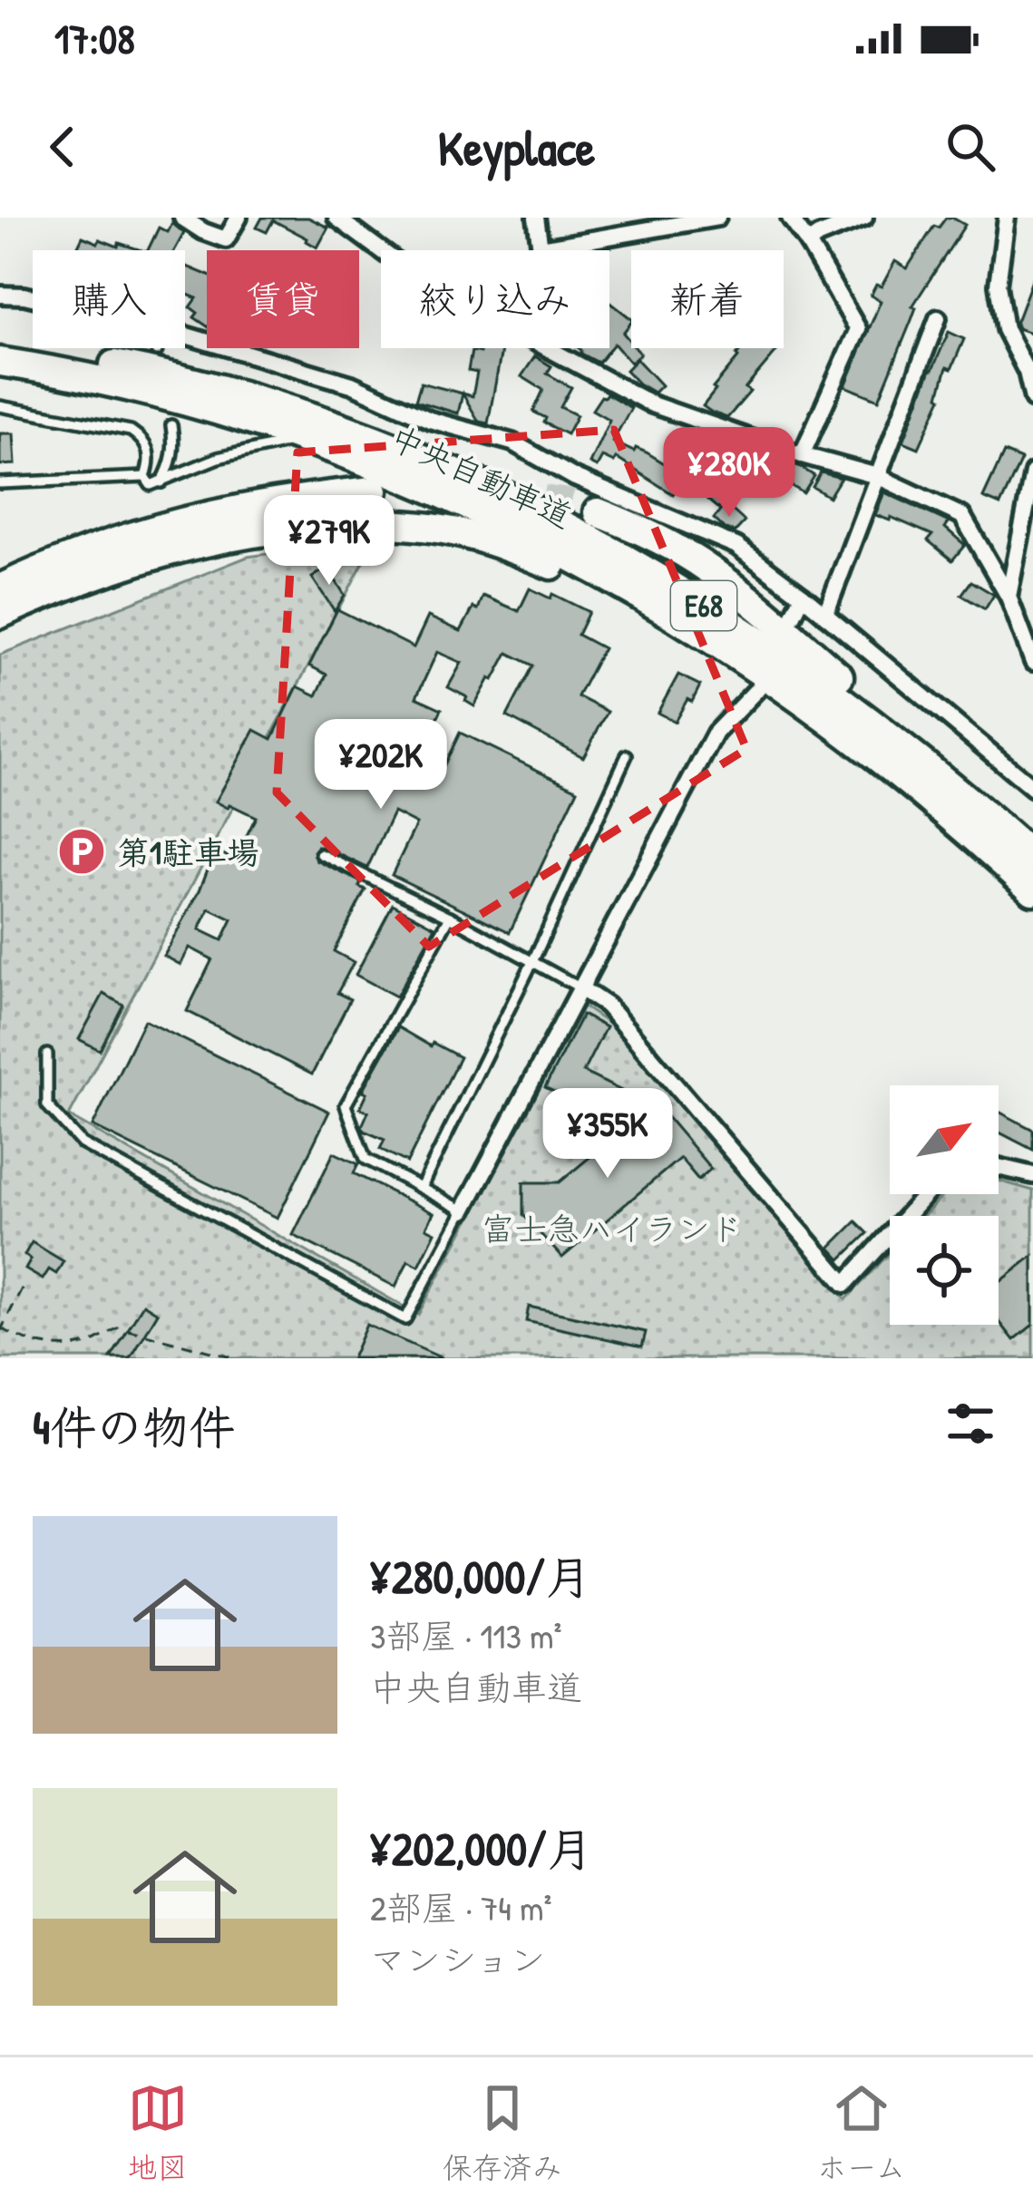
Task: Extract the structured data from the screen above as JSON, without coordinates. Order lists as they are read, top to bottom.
{
  "streets": {
    "highway": ["中央自動車道", "E68"]
  },
  "parks": ["富士急ハイランド"],
  "places": {
    "parking": ["第1駐車場"]
  },
  "north": "top right",
  "page": {
    "status": "17:08",
    "header": "Keyplace",
    "chip": [
      "購入",
      "賃貸",
      "絞り込み",
      "新着"
    ],
    "price": [
      "¥280K",
      "¥279K",
      "¥202K",
      "¥355K"
    ],
    "heading": "4件の物件",
    "list": [
      {
        "name": "¥280,000/月",
        "note": "3部屋 · 113 m² · 中央自動車道"
      },
      {
        "name": "¥202,000/月",
        "note": "2部屋 · 74 m² · マンション"
      }
    ],
    "tabs": ["地図", "保存済み", "ホーム"]
  }
}
